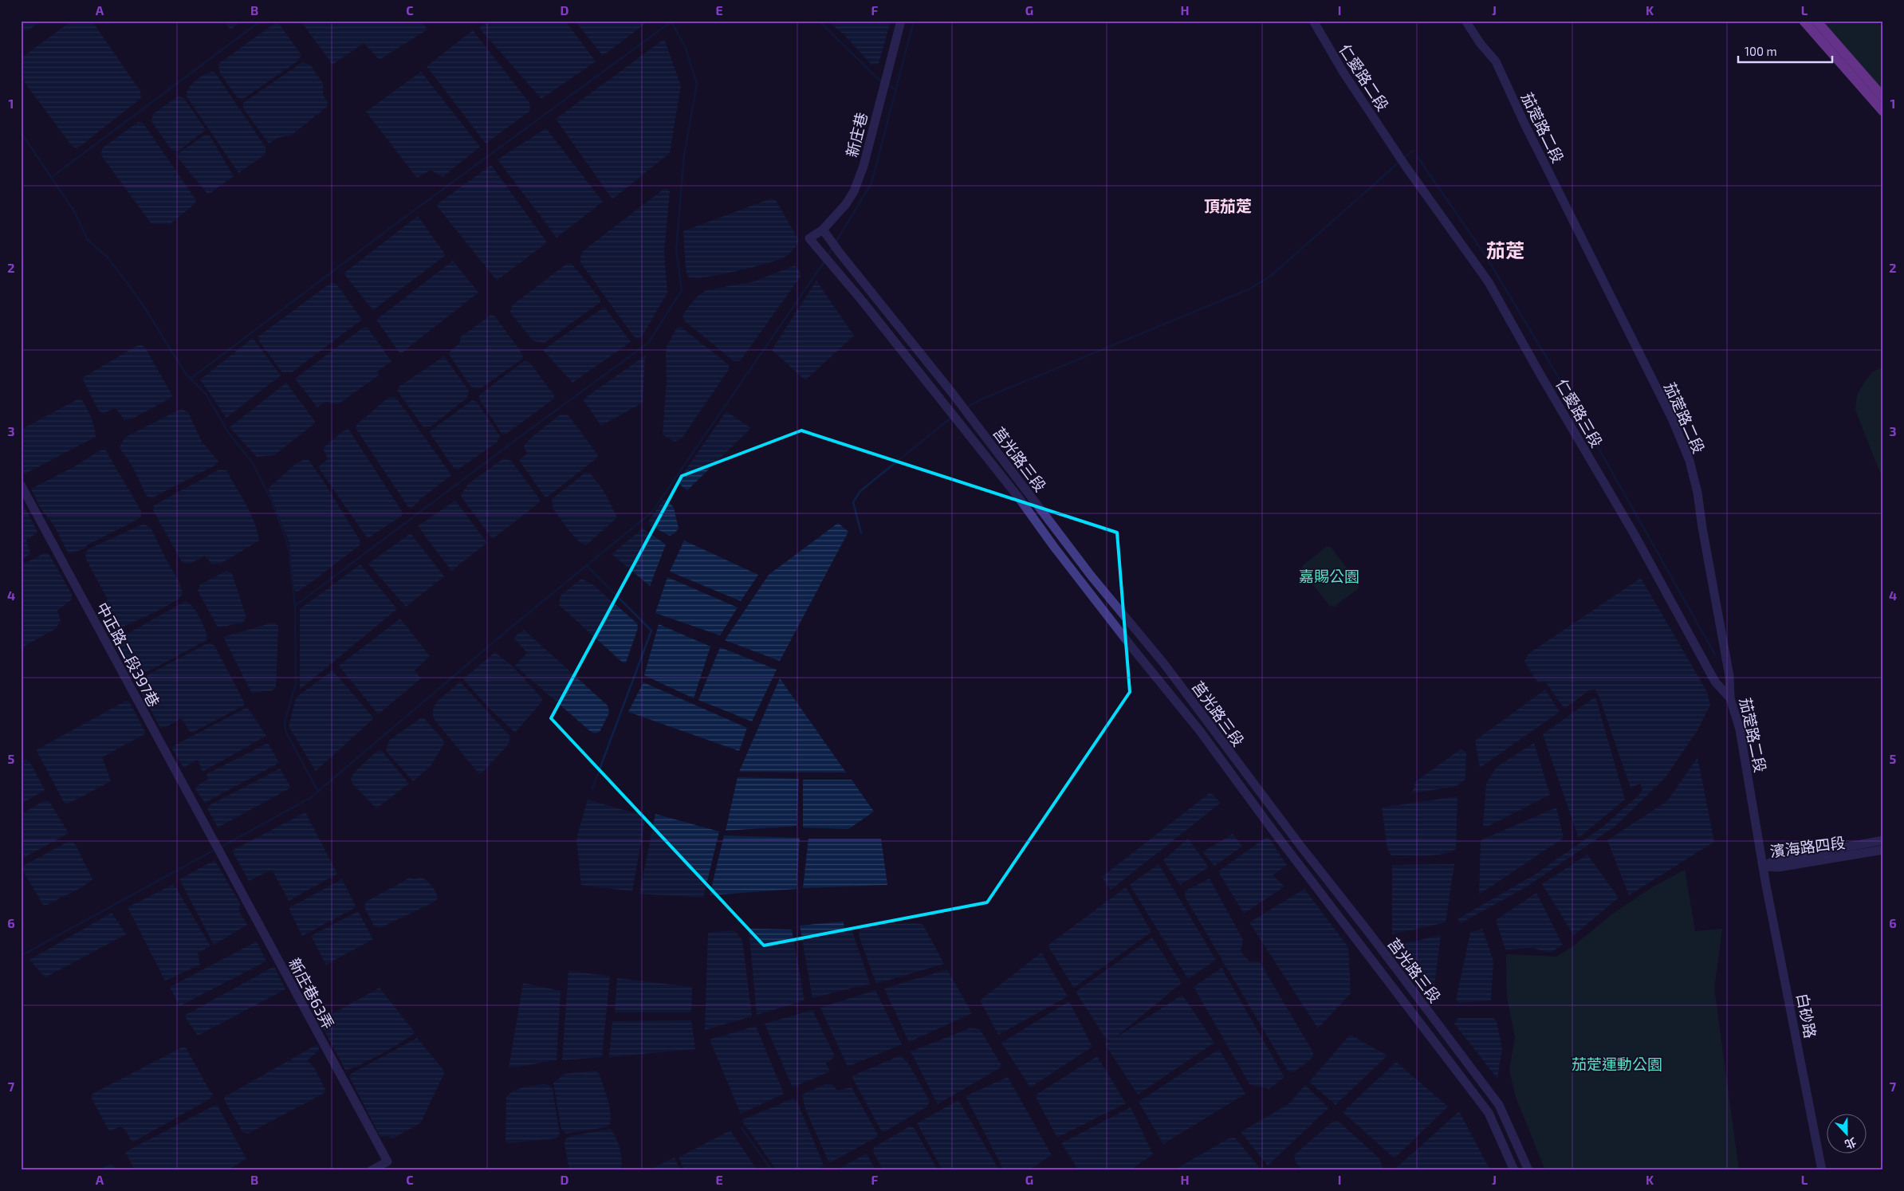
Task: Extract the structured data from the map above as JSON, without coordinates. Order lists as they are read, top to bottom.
{
  "streets": {
    "street": [
      "仁愛路二段",
      "茄萣路二段",
      "新庄巷",
      "仁愛路三段",
      "莒光路三段",
      "中正路二段397巷",
      "濱海路四段",
      "新庄巷63弄",
      "白砂路"
    ]
  },
  "crossings": [
    ["仁愛路二段", "仁愛路三段"],
    ["茄萣路二段", "仁愛路三段"],
    ["茄萣路二段", "濱海路四段"],
    ["茄萣路二段", "白砂路"],
    ["新庄巷", "莒光路三段"],
    ["中正路二段397巷", "新庄巷63弄"],
    ["濱海路四段", "白砂路"]
  ],
  "districts": ["頂茄萣", "茄萣"],
  "parks": ["嘉賜公園", "茄萣運動公園"],
  "scale_bar": "100 m",
  "north": "bottom",
  "grid": {
    "columns": [
      "A",
      "B",
      "C",
      "D",
      "E",
      "F",
      "G",
      "H",
      "I",
      "J",
      "K",
      "L"
    ],
    "rows": [
      "1",
      "2",
      "3",
      "4",
      "5",
      "6",
      "7"
    ]
  }
}
